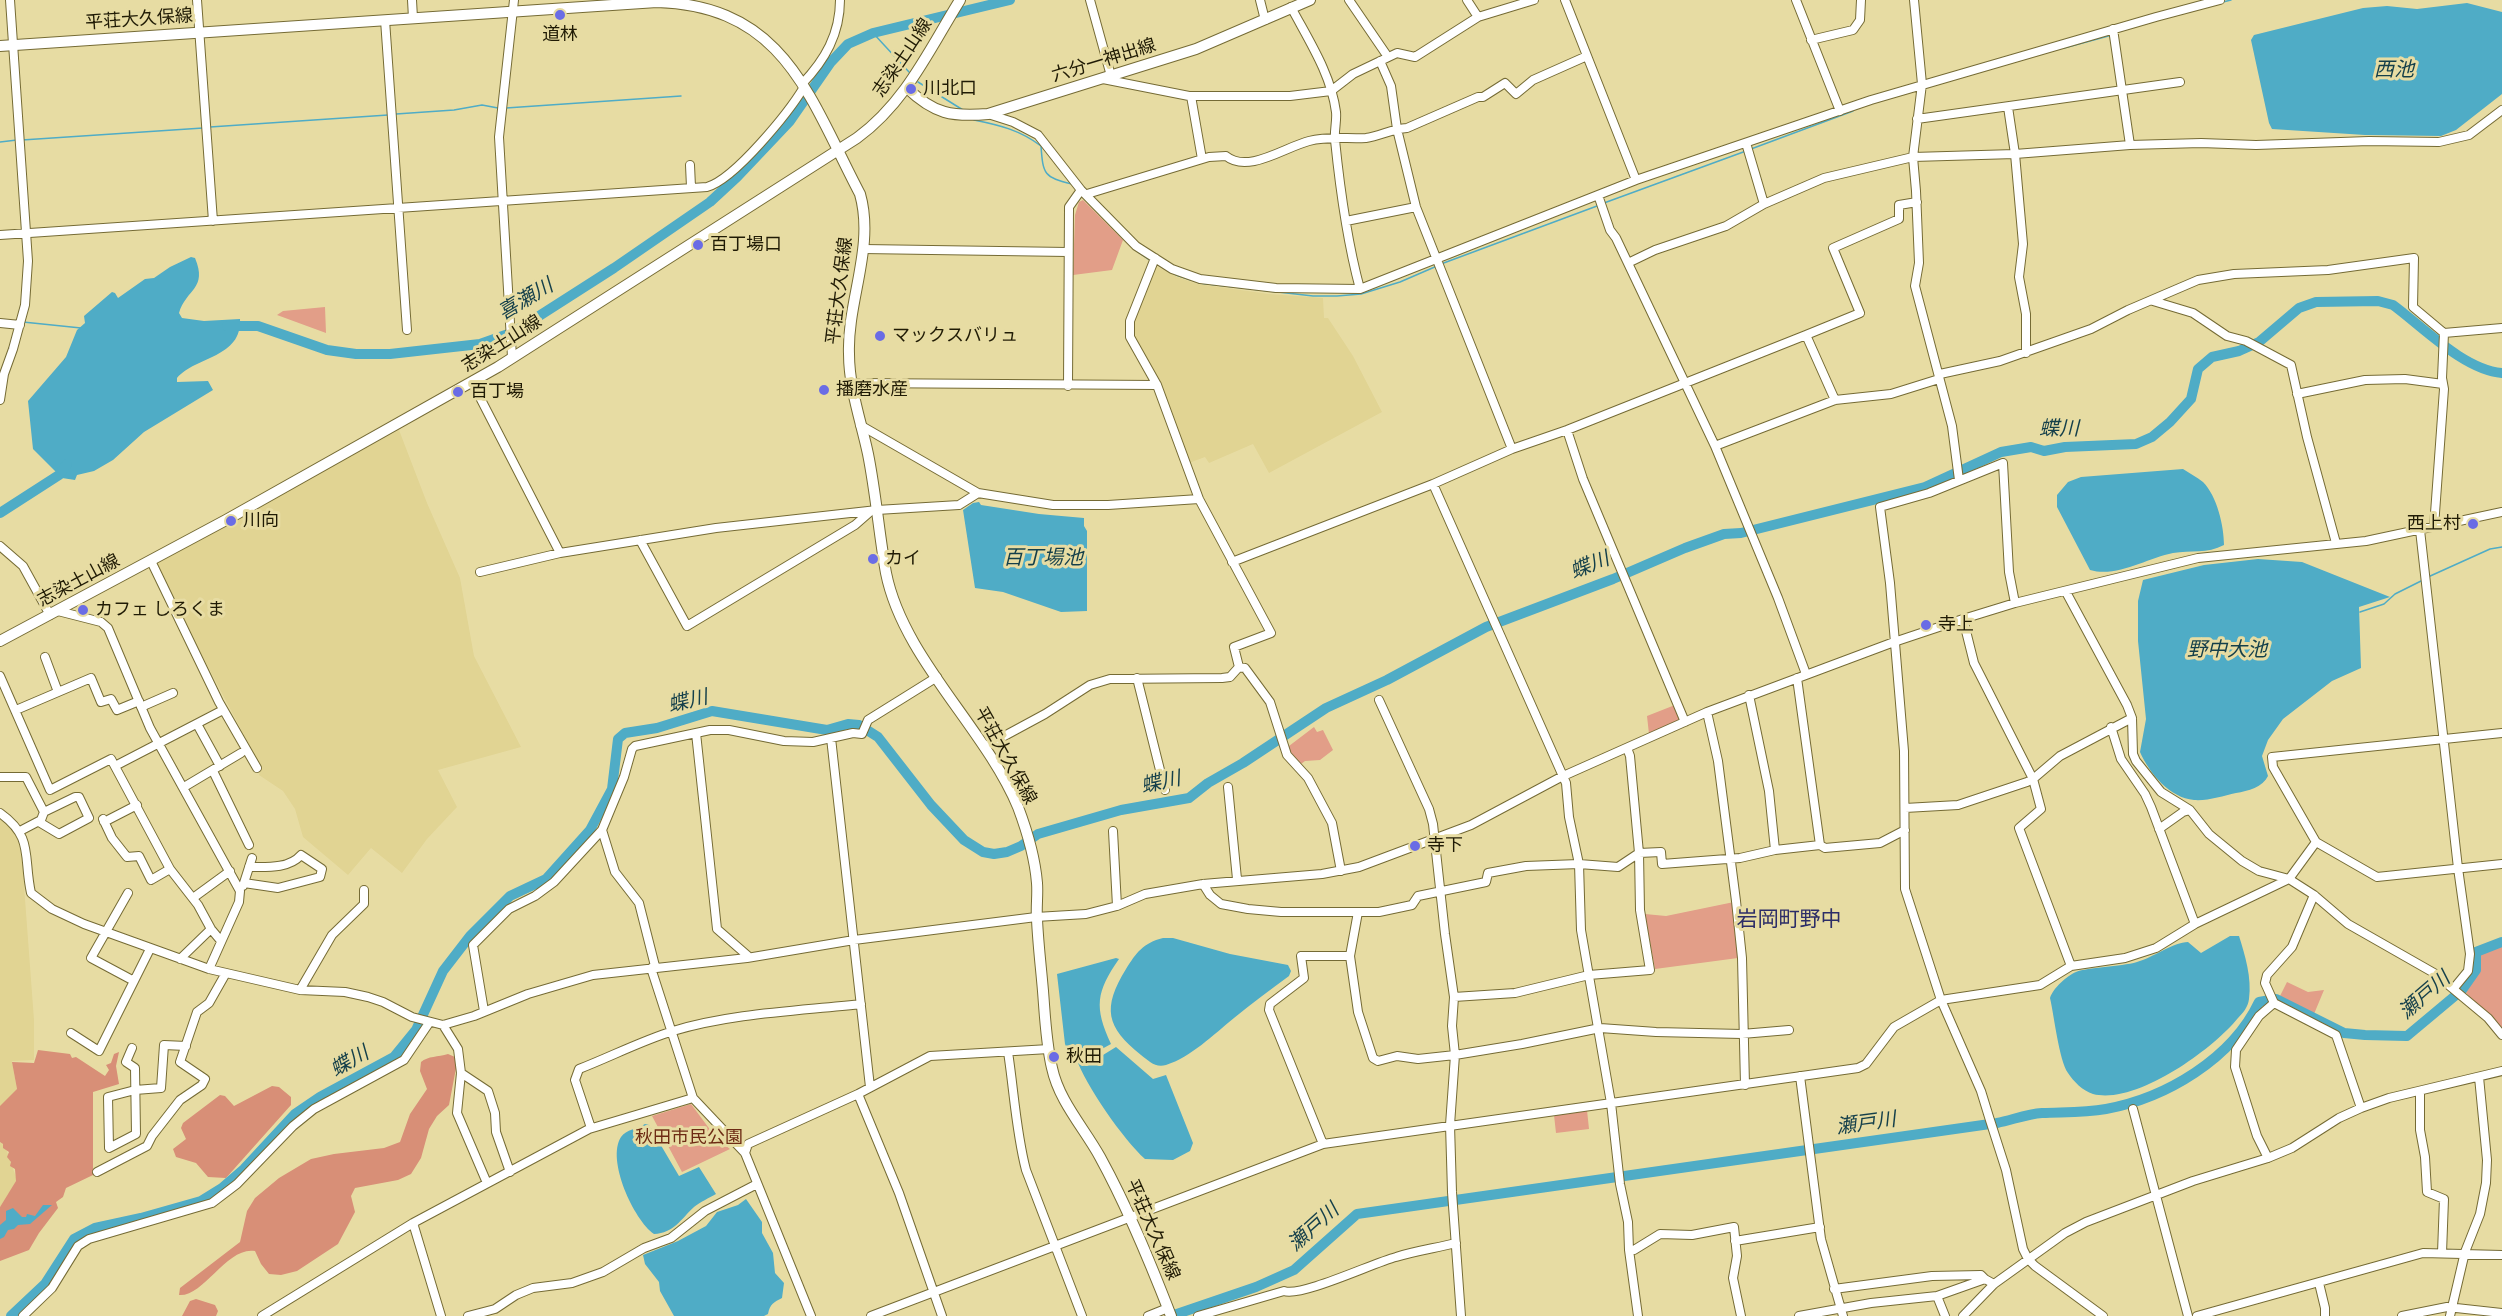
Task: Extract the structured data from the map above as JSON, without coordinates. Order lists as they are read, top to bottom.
{
  "streets": {
    "main road": ["平荘大久保線", "志染土山線", "六分一神出線"]
  },
  "crossings": [
    ["平荘大久保線", "志染土山線"],
    ["志染土山線", "六分一神出線"]
  ],
  "districts": ["岩岡町野中"],
  "water": [
    "西池",
    "喜瀬川",
    "蝶川",
    "百丁場池",
    "野中大池",
    "瀬戸川"
  ],
  "parks": ["秋田市民公園"],
  "places": [
    "道林",
    "川北口",
    "百丁場口",
    "マックスバリュ",
    "播磨水産",
    "百丁場",
    "川向",
    "西上村",
    "カイ",
    "カフェ しろくま",
    "寺上",
    "寺下",
    "秋田"
  ]
}
